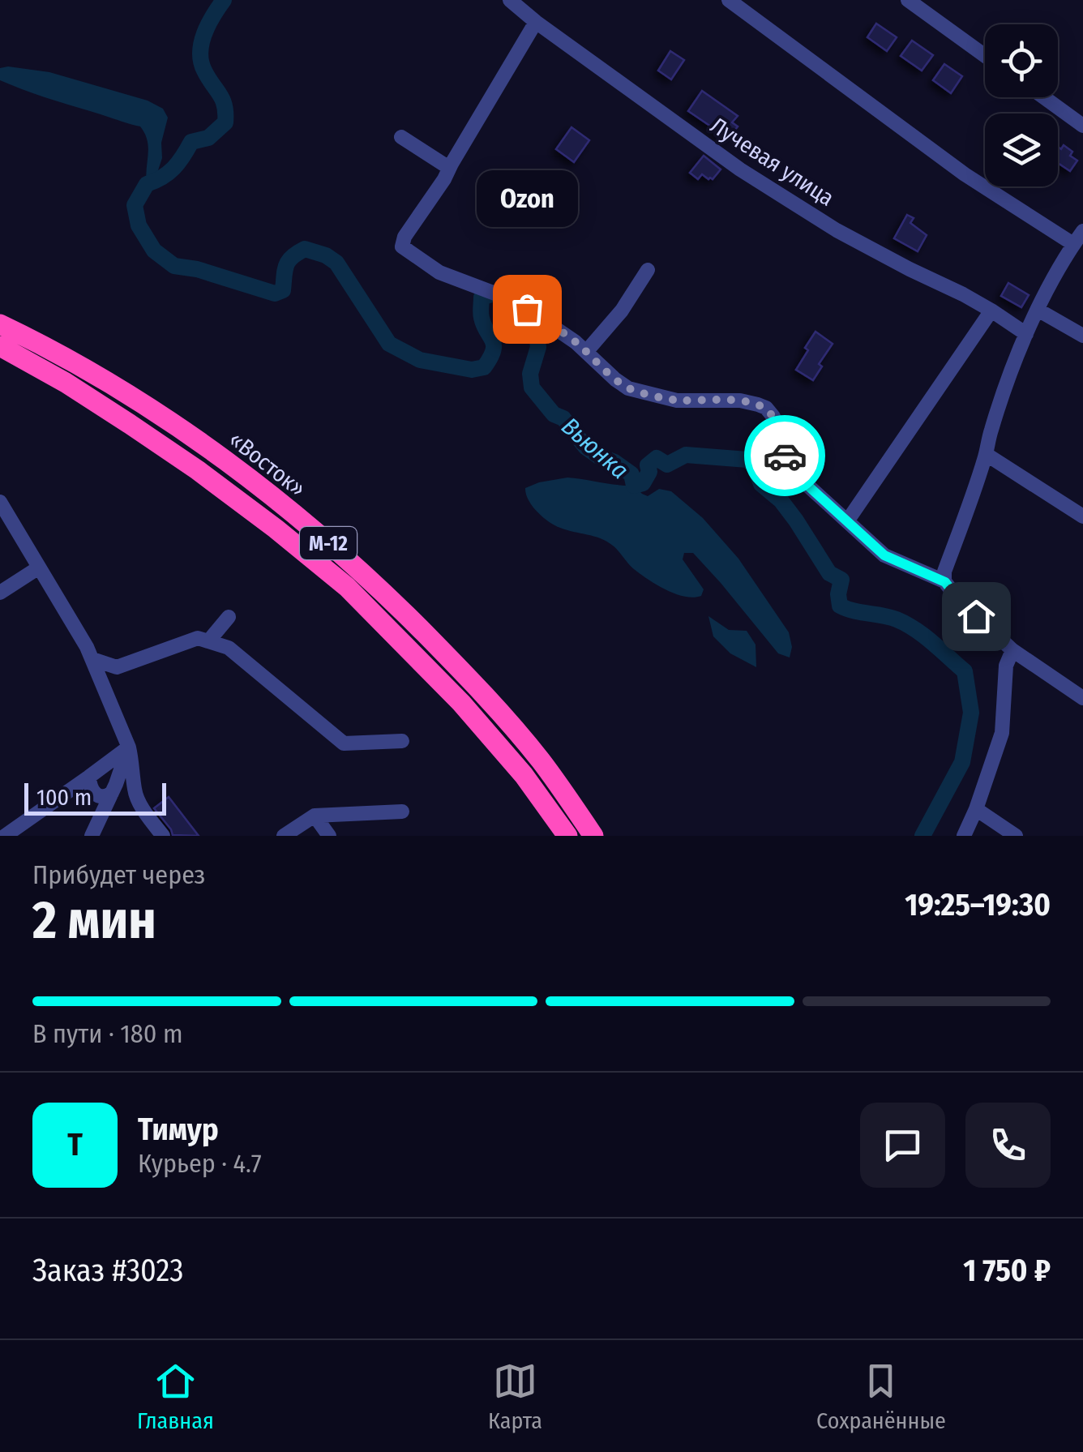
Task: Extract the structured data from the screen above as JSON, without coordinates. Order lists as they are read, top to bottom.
{
  "streets": {
    "highway": ["«Восток»", "М-12"],
    "street": ["Лучевая улица"]
  },
  "water": ["Вьюнка"],
  "places": ["Ozon"],
  "scale_bar": "100 m",
  "page": {
    "bubble": "Ozon",
    "scale": "100 m",
    "heading": ["2 мин", "Прибудет через", "19:25–19:30"],
    "panel": [
      "Тимур",
      "Курьер · 4.7",
      "Заказ #3023",
      "1 750 ₽"
    ],
    "bar": "В пути · 180 m",
    "round": "Т",
    "tabs": ["Главная", "Карта", "Сохранённые"]
  }
}
